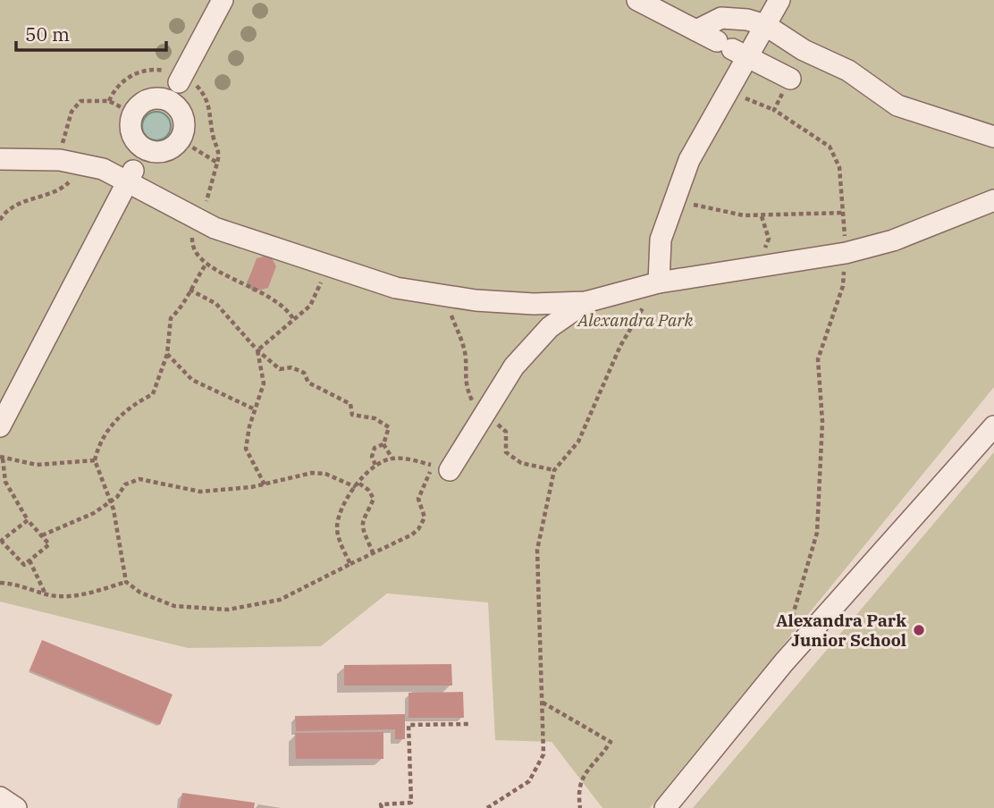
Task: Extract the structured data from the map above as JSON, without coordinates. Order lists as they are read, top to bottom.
{
  "parks": ["Alexandra Park"],
  "places": ["Alexandra Park Junior School"],
  "scale_bar": "50 m"
}
